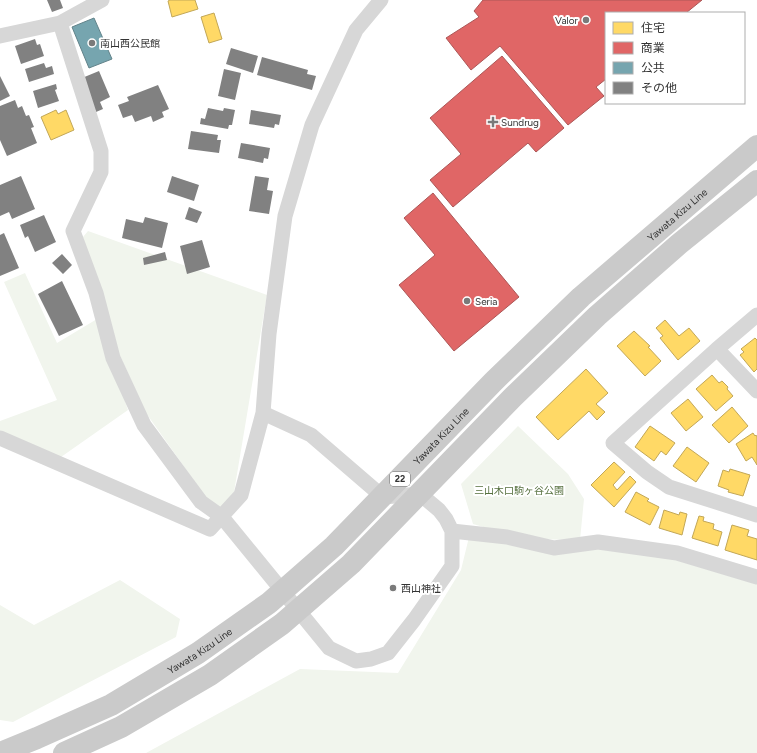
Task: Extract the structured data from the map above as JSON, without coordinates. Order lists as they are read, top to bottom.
{
  "streets": {
    "main road": ["Yawata Kizu Line", "22"]
  },
  "parks": ["三山木口駒ヶ谷公園"],
  "places": {
    "other": [
      "Valor",
      "南山西公民館",
      "Seria",
      "西山神社"
    ],
    "health": ["Sundrug"]
  },
  "legend": [
    "住宅",
    "商業",
    "公共",
    "その他"
  ]
}
